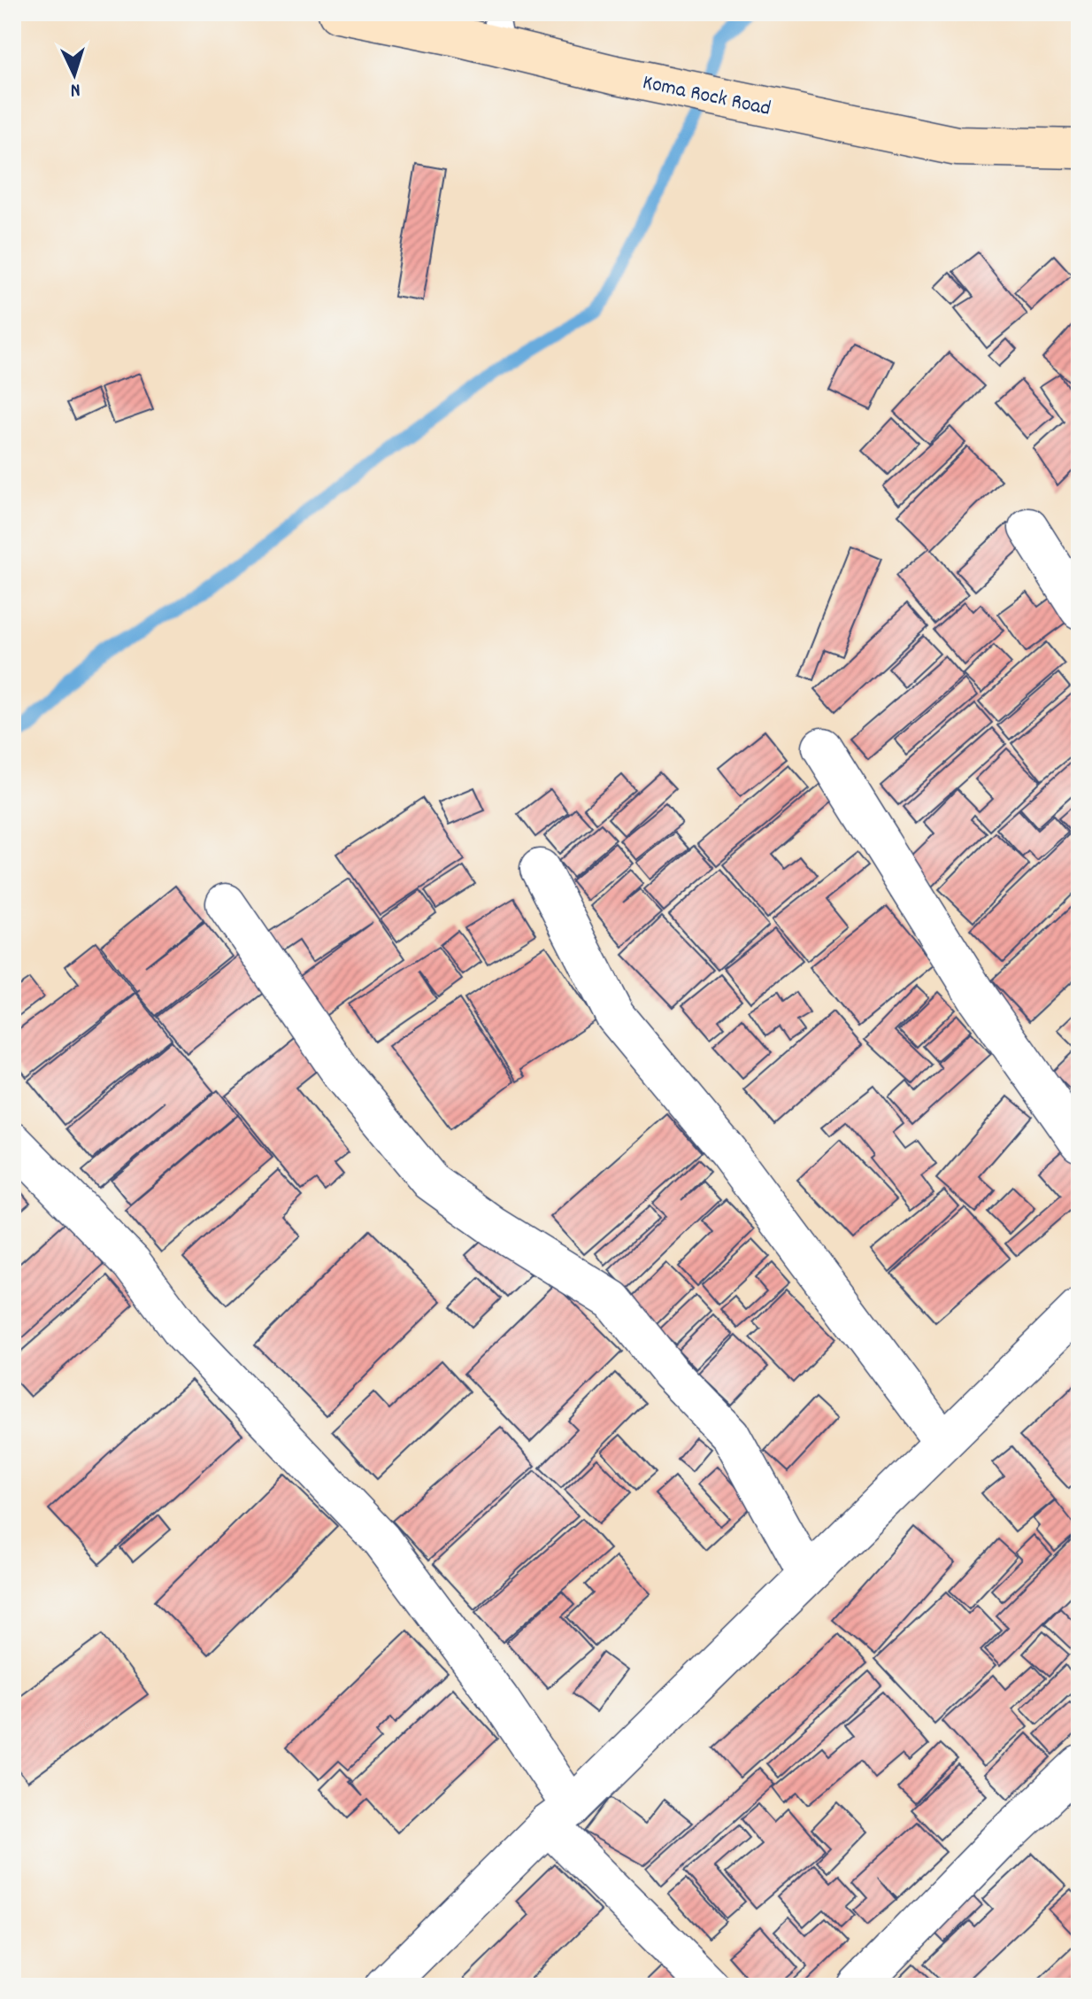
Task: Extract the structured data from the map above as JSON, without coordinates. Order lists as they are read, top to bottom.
{
  "streets": {
    "main road": ["Koma Rock Road"]
  },
  "north": "bottom"
}
